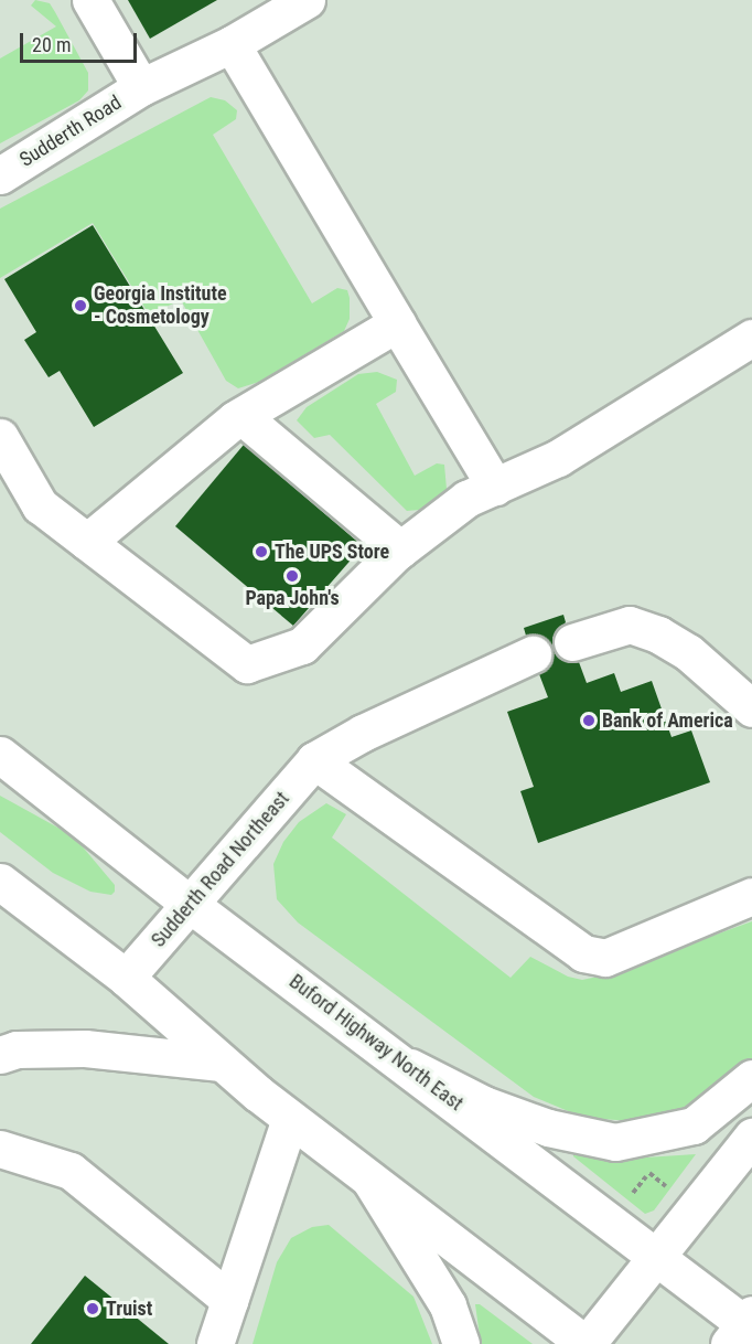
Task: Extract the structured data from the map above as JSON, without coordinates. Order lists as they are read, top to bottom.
{
  "streets": {
    "main road": ["Sudderth Road", "Sudderth Road Northeast", "Buford Highway North East"]
  },
  "crossings": [
    ["Sudderth Road Northeast", "Buford Highway North East"]
  ],
  "places": [
    "Georgia Institute - Cosmetology",
    "The UPS Store",
    "Papa John's",
    "Bank of America",
    "Truist"
  ],
  "scale_bar": "20 m"
}
